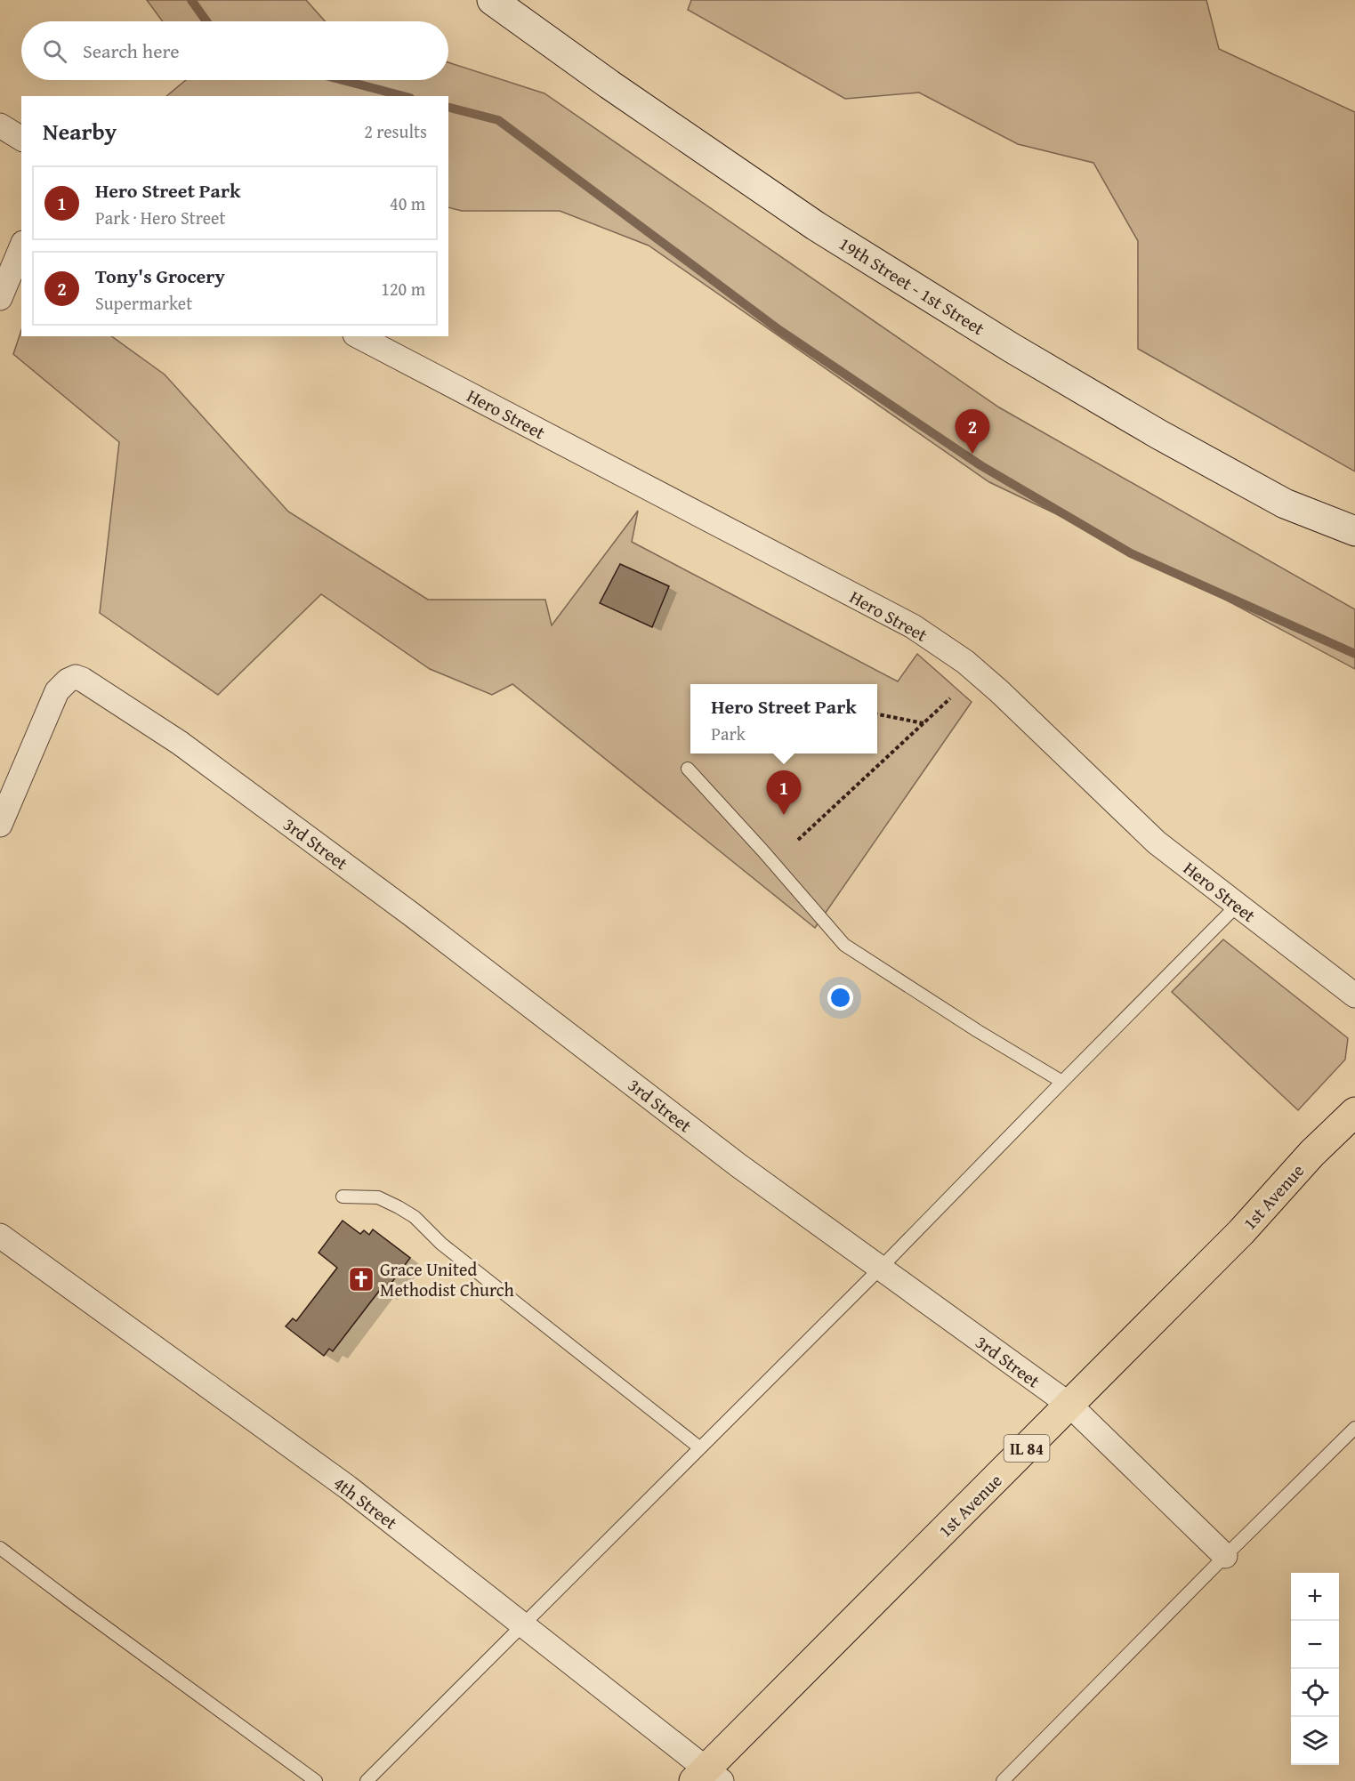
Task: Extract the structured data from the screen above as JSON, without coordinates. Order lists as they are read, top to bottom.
{
  "streets": {
    "main road": ["19th Street - 1st Street", "1st Avenue", "IL 84"],
    "street": ["Hero Street", "3rd Street", "4th Street"]
  },
  "crossings": [
    ["3rd Street", "1st Avenue"],
    ["1st Avenue", "4th Street"]
  ],
  "places": {
    "church": ["Grace United Methodist Church"]
  },
  "page": {
    "search": "Search here",
    "heading": ["Nearby", "2 results"],
    "list": [
      {
        "mark": "1",
        "name": "Hero Street Park",
        "note": "Park · Hero Street",
        "value": "40 m"
      },
      {
        "mark": "2",
        "name": "Tony's Grocery",
        "note": "Supermarket",
        "value": "120 m"
      }
    ],
    "pins": ["2", "1"],
    "popup": ["Hero Street Park", "Park"],
    "map_buttons": ["+", "−"]
  }
}
